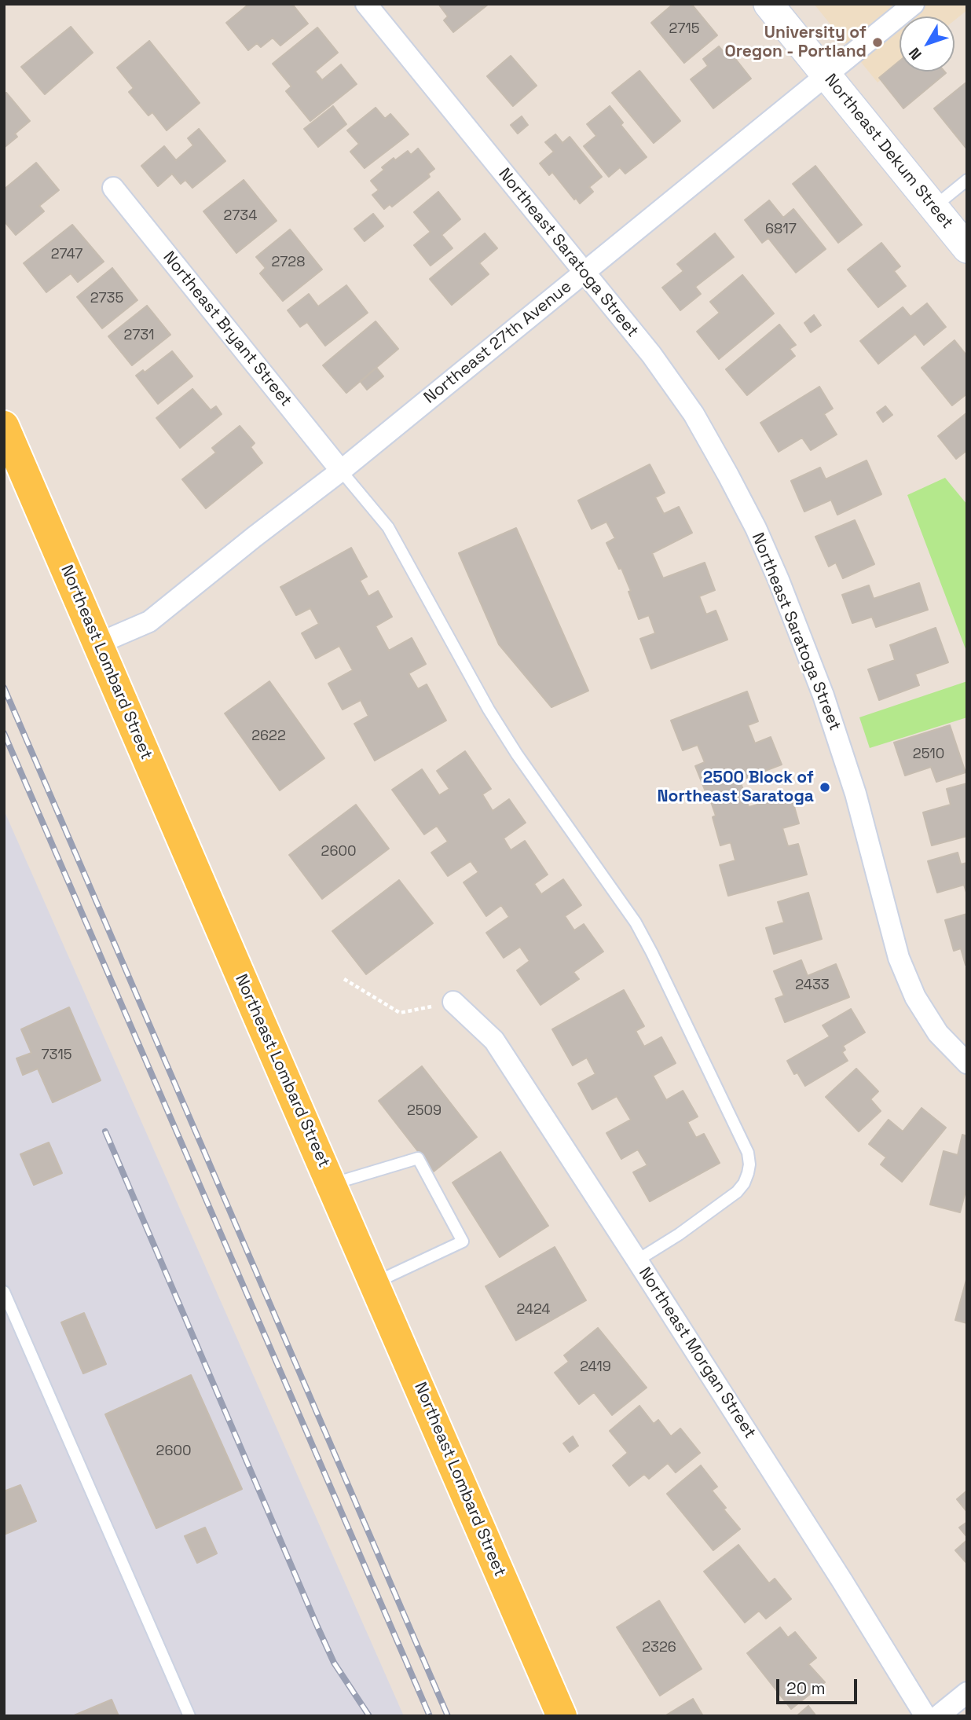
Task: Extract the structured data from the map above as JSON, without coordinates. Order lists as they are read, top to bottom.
{
  "streets": {
    "main road": ["Northeast Lombard Street"],
    "street": [
      "Northeast Dekum Street",
      "Northeast Saratoga Street",
      "Northeast Bryant Street",
      "Northeast 27th Avenue",
      "Northeast Morgan Street"
    ]
  },
  "crossings": [
    ["Northeast Dekum Street", "Northeast 27th Avenue"],
    ["Northeast Saratoga Street", "Northeast 27th Avenue"],
    ["Northeast Bryant Street", "Northeast 27th Avenue"],
    ["Northeast 27th Avenue", "Northeast Lombard Street"]
  ],
  "places": ["University of Oregon - Portland", "2500 Block of Northeast Saratoga"],
  "house_numbers": [
    "2715",
    "2734",
    "6817",
    "2747",
    "2728",
    "2735",
    "2731",
    "2622",
    "2510",
    "2600",
    "2433",
    "7315",
    "2509",
    "2424",
    "2419",
    "2600",
    "2326"
  ],
  "scale_bar": "20 m",
  "north": "bottom left"
}
